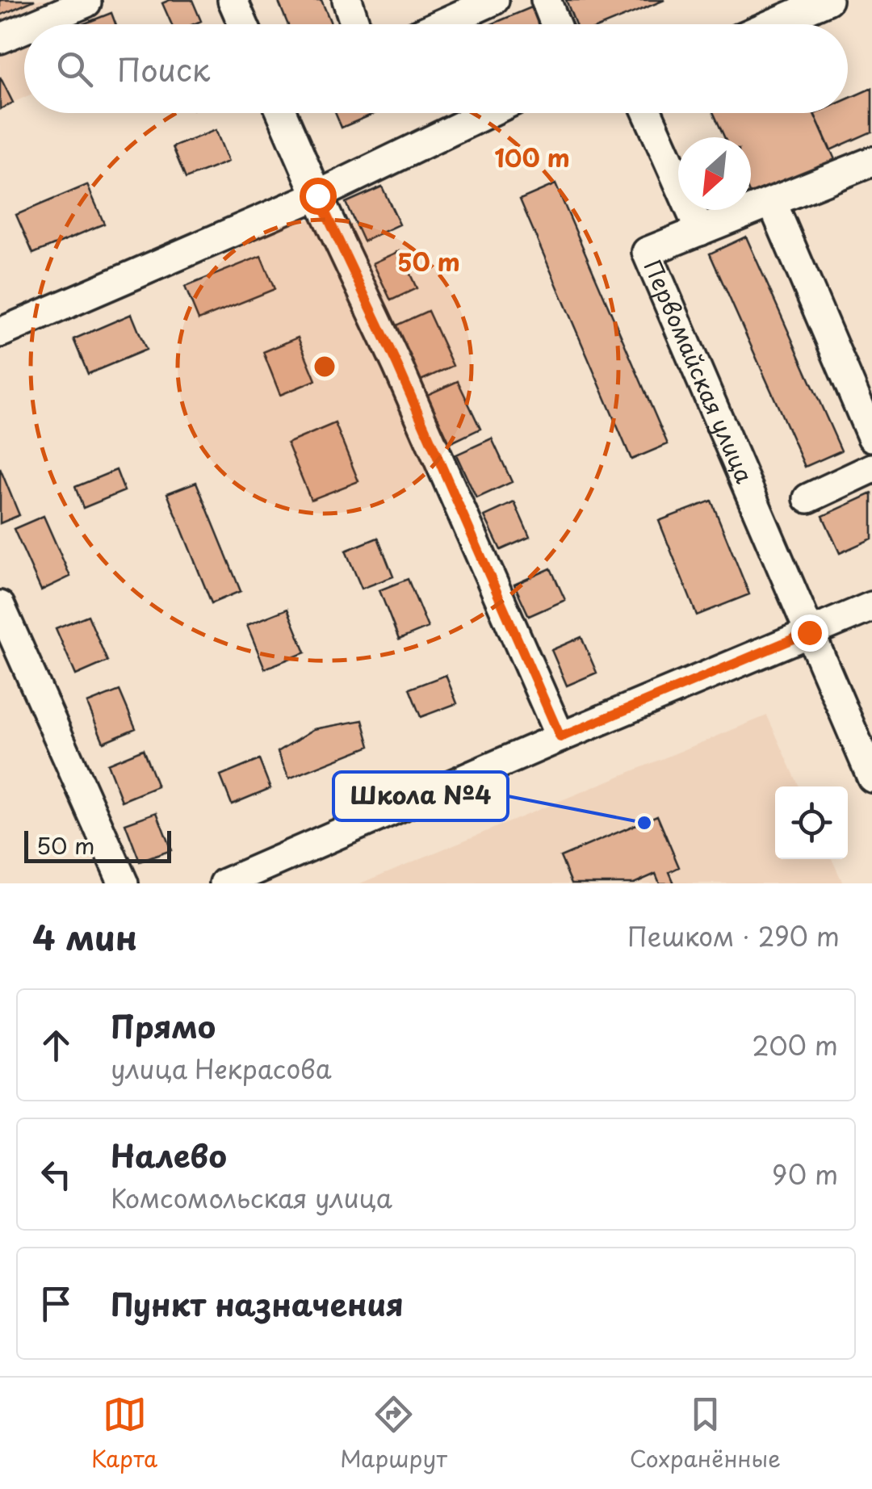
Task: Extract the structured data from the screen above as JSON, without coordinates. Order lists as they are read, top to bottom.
{
  "streets": {
    "street": ["Первомайская улица"]
  },
  "places": ["Школа №4"],
  "scale_bar": "50 m",
  "north": "bottom left",
  "page": {
    "search": "Поиск",
    "scale": "50 m",
    "heading": ["4 мин", "Пешком · 290 m"],
    "list": [
      ["Прямо", "улица Некрасова", "200 m"],
      ["Налево", "Комсомольская улица", "90 m"],
      "Пункт назначения"
    ],
    "nav": ["Карта", "Маршрут", "Сохранённые"]
  },
  "rings": ["100 m", "50 m"]
}
